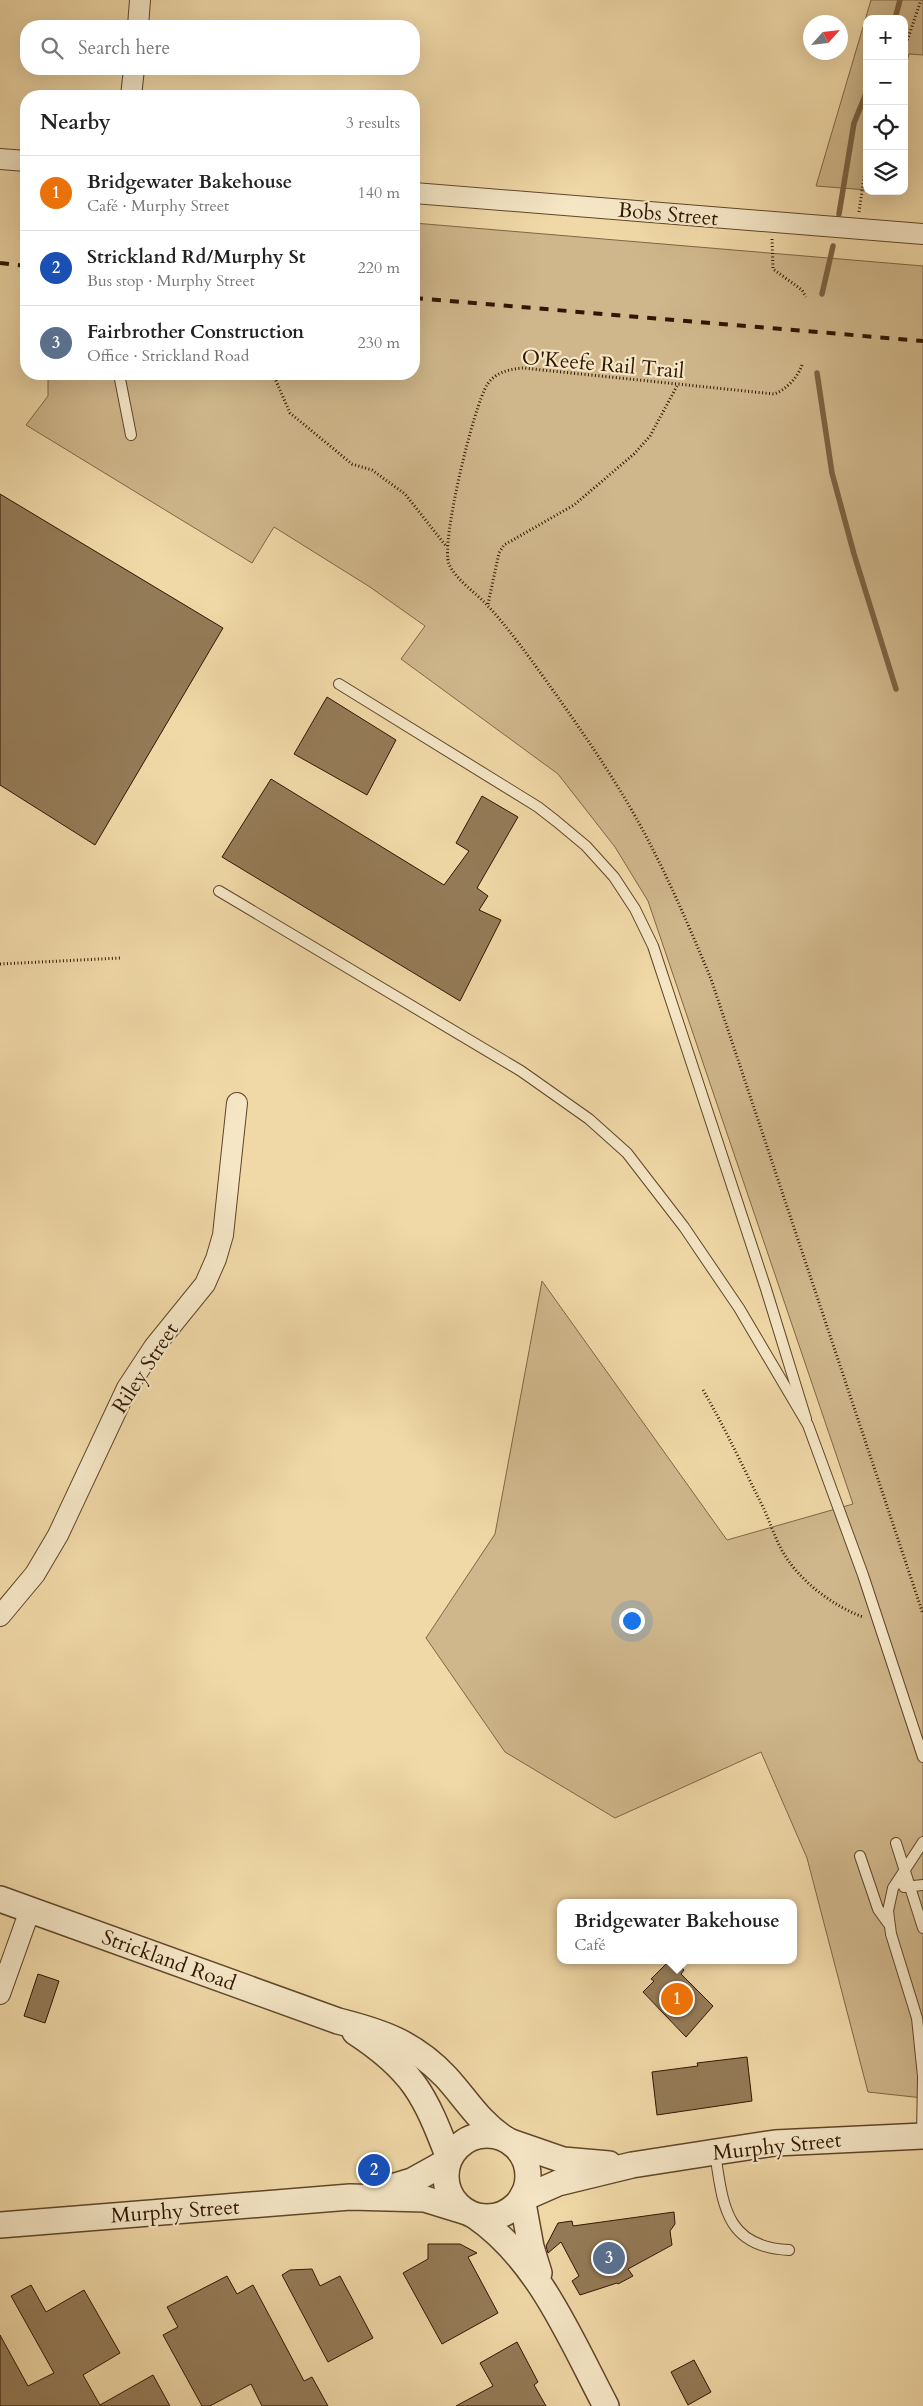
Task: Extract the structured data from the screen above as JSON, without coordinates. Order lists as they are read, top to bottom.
{
  "streets": {
    "street": [
      "Bobs Street",
      "Riley Street",
      "Strickland Road",
      "Murphy Street"
    ],
    "path": ["O'Keefe Rail Trail"]
  },
  "crossings": [
    ["Strickland Road", "Murphy Street"]
  ],
  "north": "top right",
  "page": {
    "map_buttons": ["+", "−"],
    "search": "Search here",
    "heading": ["Nearby", "3 results"],
    "list": [
      {
        "mark": "1",
        "name": "Bridgewater Bakehouse",
        "note": "Café · Murphy Street",
        "value": "140 m"
      },
      {
        "mark": "2",
        "name": "Strickland Rd/Murphy St",
        "note": "Bus stop · Murphy Street",
        "value": "220 m"
      },
      {
        "mark": "3",
        "name": "Fairbrother Construction",
        "note": "Office · Strickland Road",
        "value": "230 m"
      }
    ],
    "popup": ["Bridgewater Bakehouse", "Café"],
    "pins": ["1", "2", "3"]
  }
}
